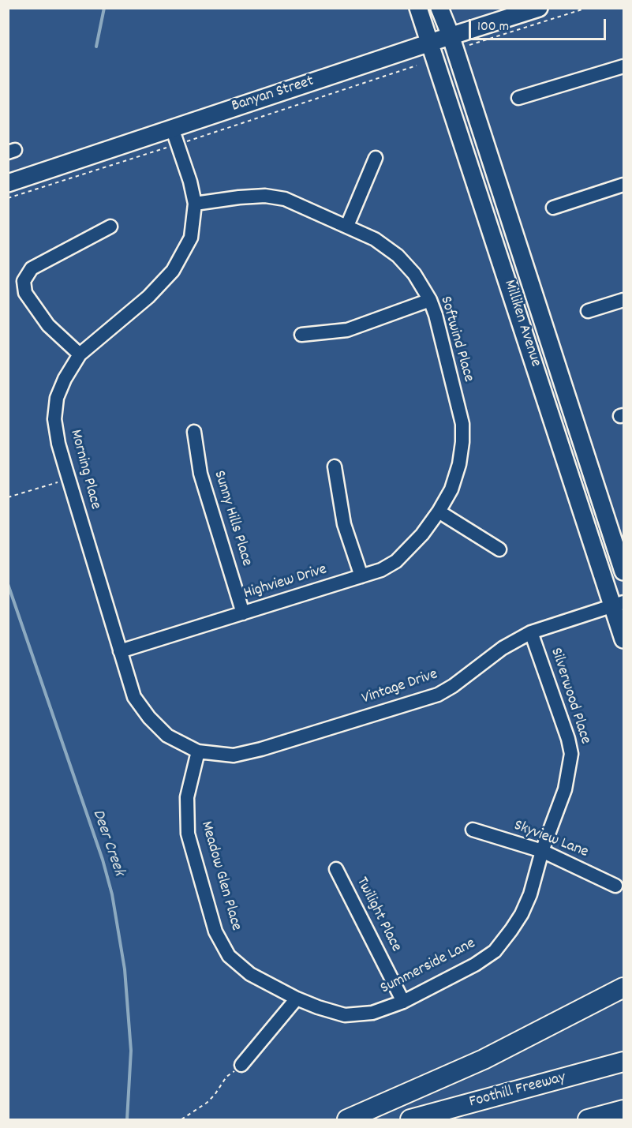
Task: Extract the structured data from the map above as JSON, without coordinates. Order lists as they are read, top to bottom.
{
  "streets": {
    "highway": ["Foothill Freeway"],
    "main road": ["Banyan Street", "Milliken Avenue"],
    "street": [
      "Softwind Place",
      "Morning Place",
      "Sunny Hills Place",
      "Highview Drive",
      "Vintage Drive",
      "Silverwood Place",
      "Skyview Lane",
      "Meadow Glen Place",
      "Twilight Place",
      "Summerside Lane"
    ]
  },
  "crossings": [
    ["Banyan Street", "Milliken Avenue"],
    ["Banyan Street", "Morning Place"],
    ["Milliken Avenue", "Vintage Drive"],
    ["Softwind Place", "Morning Place"],
    ["Softwind Place", "Highview Drive"],
    ["Morning Place", "Highview Drive"],
    ["Morning Place", "Vintage Drive"],
    ["Morning Place", "Meadow Glen Place"],
    ["Sunny Hills Place", "Highview Drive"],
    ["Vintage Drive", "Silverwood Place"],
    ["Vintage Drive", "Meadow Glen Place"],
    ["Silverwood Place", "Skyview Lane"],
    ["Silverwood Place", "Summerside Lane"],
    ["Skyview Lane", "Summerside Lane"],
    ["Meadow Glen Place", "Summerside Lane"],
    ["Twilight Place", "Summerside Lane"]
  ],
  "water": ["Deer Creek"],
  "scale_bar": "100 m"
}
